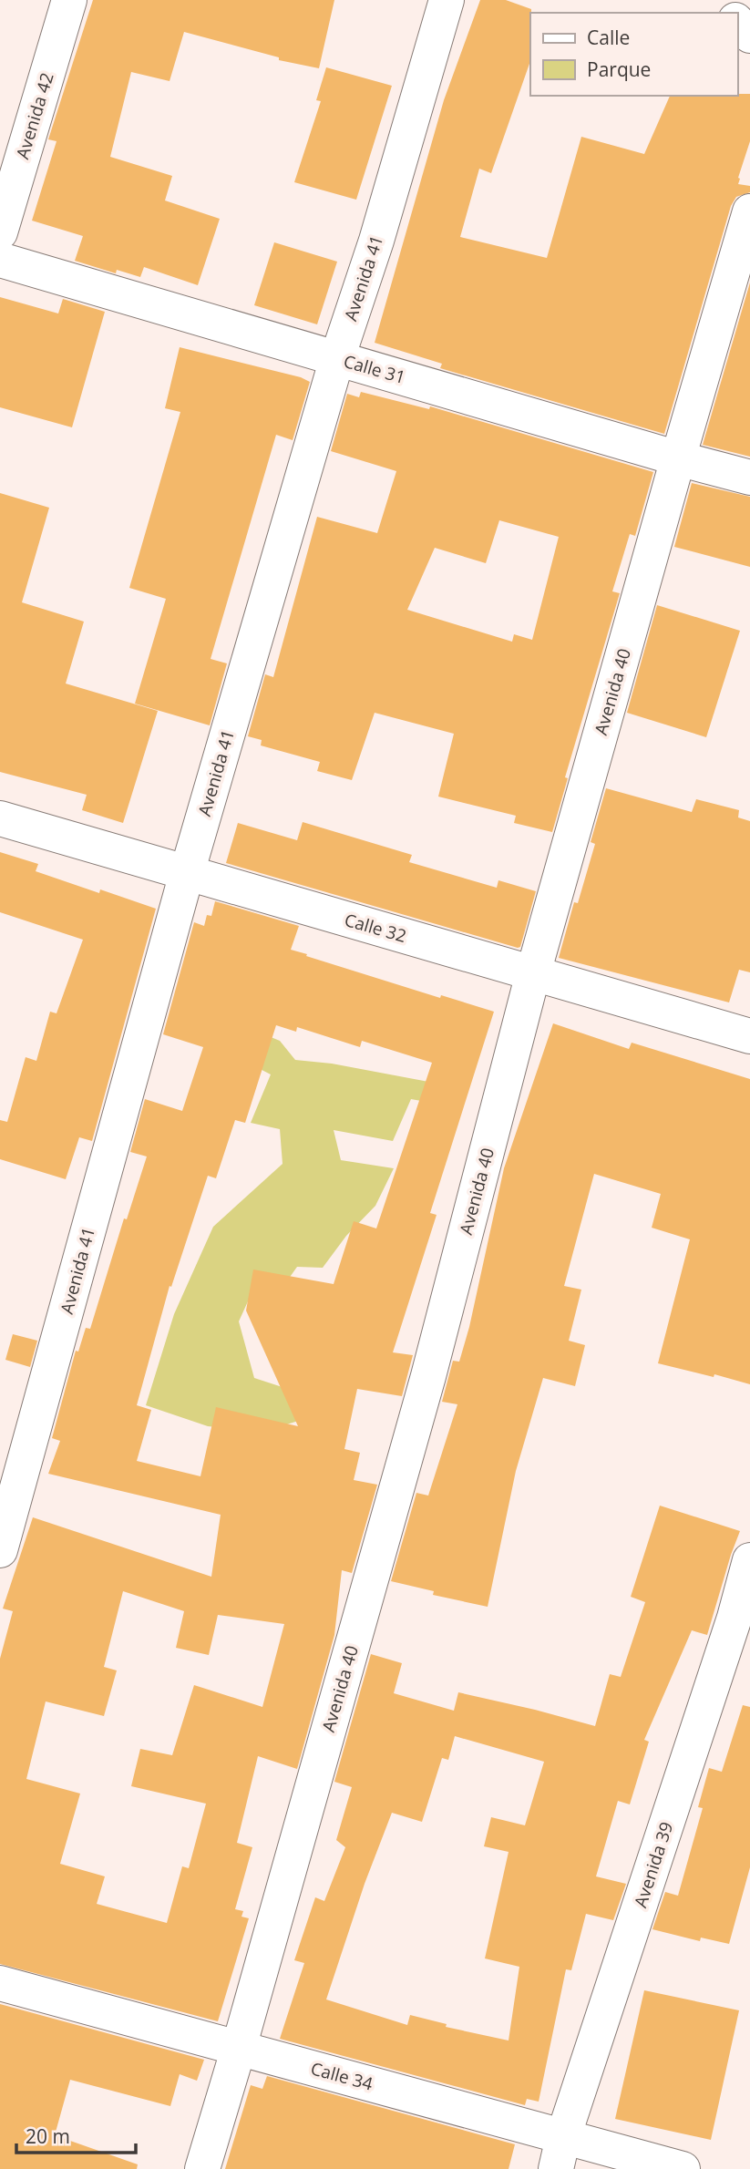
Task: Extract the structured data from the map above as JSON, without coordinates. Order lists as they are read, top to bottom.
{
  "streets": {
    "street": [
      "Avenida 42",
      "Avenida 41",
      "Calle 31",
      "Avenida 40",
      "Calle 32",
      "Avenida 39",
      "Calle 34"
    ]
  },
  "crossings": [
    ["Avenida 41", "Calle 31"],
    ["Avenida 41", "Calle 32"],
    ["Calle 31", "Avenida 40"],
    ["Avenida 40", "Calle 32"],
    ["Avenida 40", "Calle 34"],
    ["Avenida 39", "Calle 34"]
  ],
  "legend": ["Calle", "Parque"],
  "scale_bar": "20 m"
}
